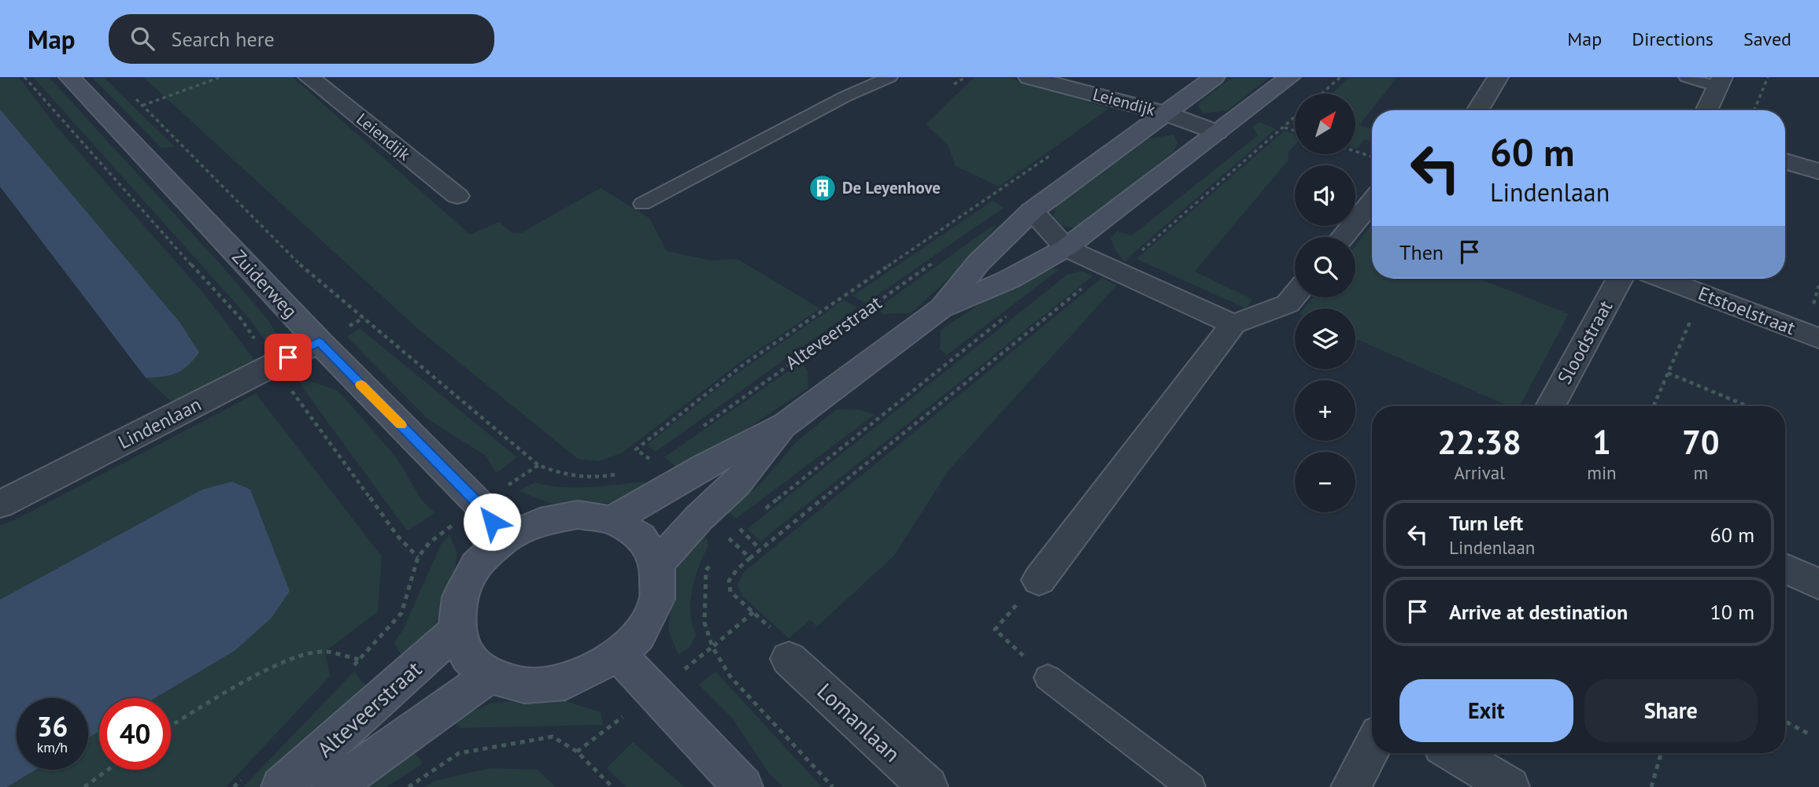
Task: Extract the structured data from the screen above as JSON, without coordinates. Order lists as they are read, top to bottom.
{
  "streets": {
    "street": [
      "Leiendijk",
      "Zuiderweg",
      "Etstoelstraat",
      "Alteveerstraat",
      "Sloodstraat",
      "Lindenlaan",
      "Lomanlaan"
    ]
  },
  "crossings": [
    ["Zuiderweg", "Alteveerstraat"],
    ["Zuiderweg", "Lindenlaan"]
  ],
  "places": {
    "building": ["De Leyenhove"]
  },
  "north": "top right",
  "page": {
    "header": "Map",
    "search": "Search here",
    "nav": ["Map", "Directions", "Saved"],
    "map_buttons": ["+", "−"],
    "turn": ["60 m", "Lindenlaan"],
    "then": "Then",
    "eta": [
      "22:38",
      "Arrival",
      "1",
      "min",
      "70",
      "m"
    ],
    "list": [
      {
        "name": "Turn left",
        "note": "Lindenlaan",
        "value": "60 m"
      },
      {
        "name": "Arrive at destination",
        "value": "10 m"
      }
    ],
    "buttons": ["Exit", "Share"],
    "speed": "36 km/h",
    "limit": "40"
  }
}
